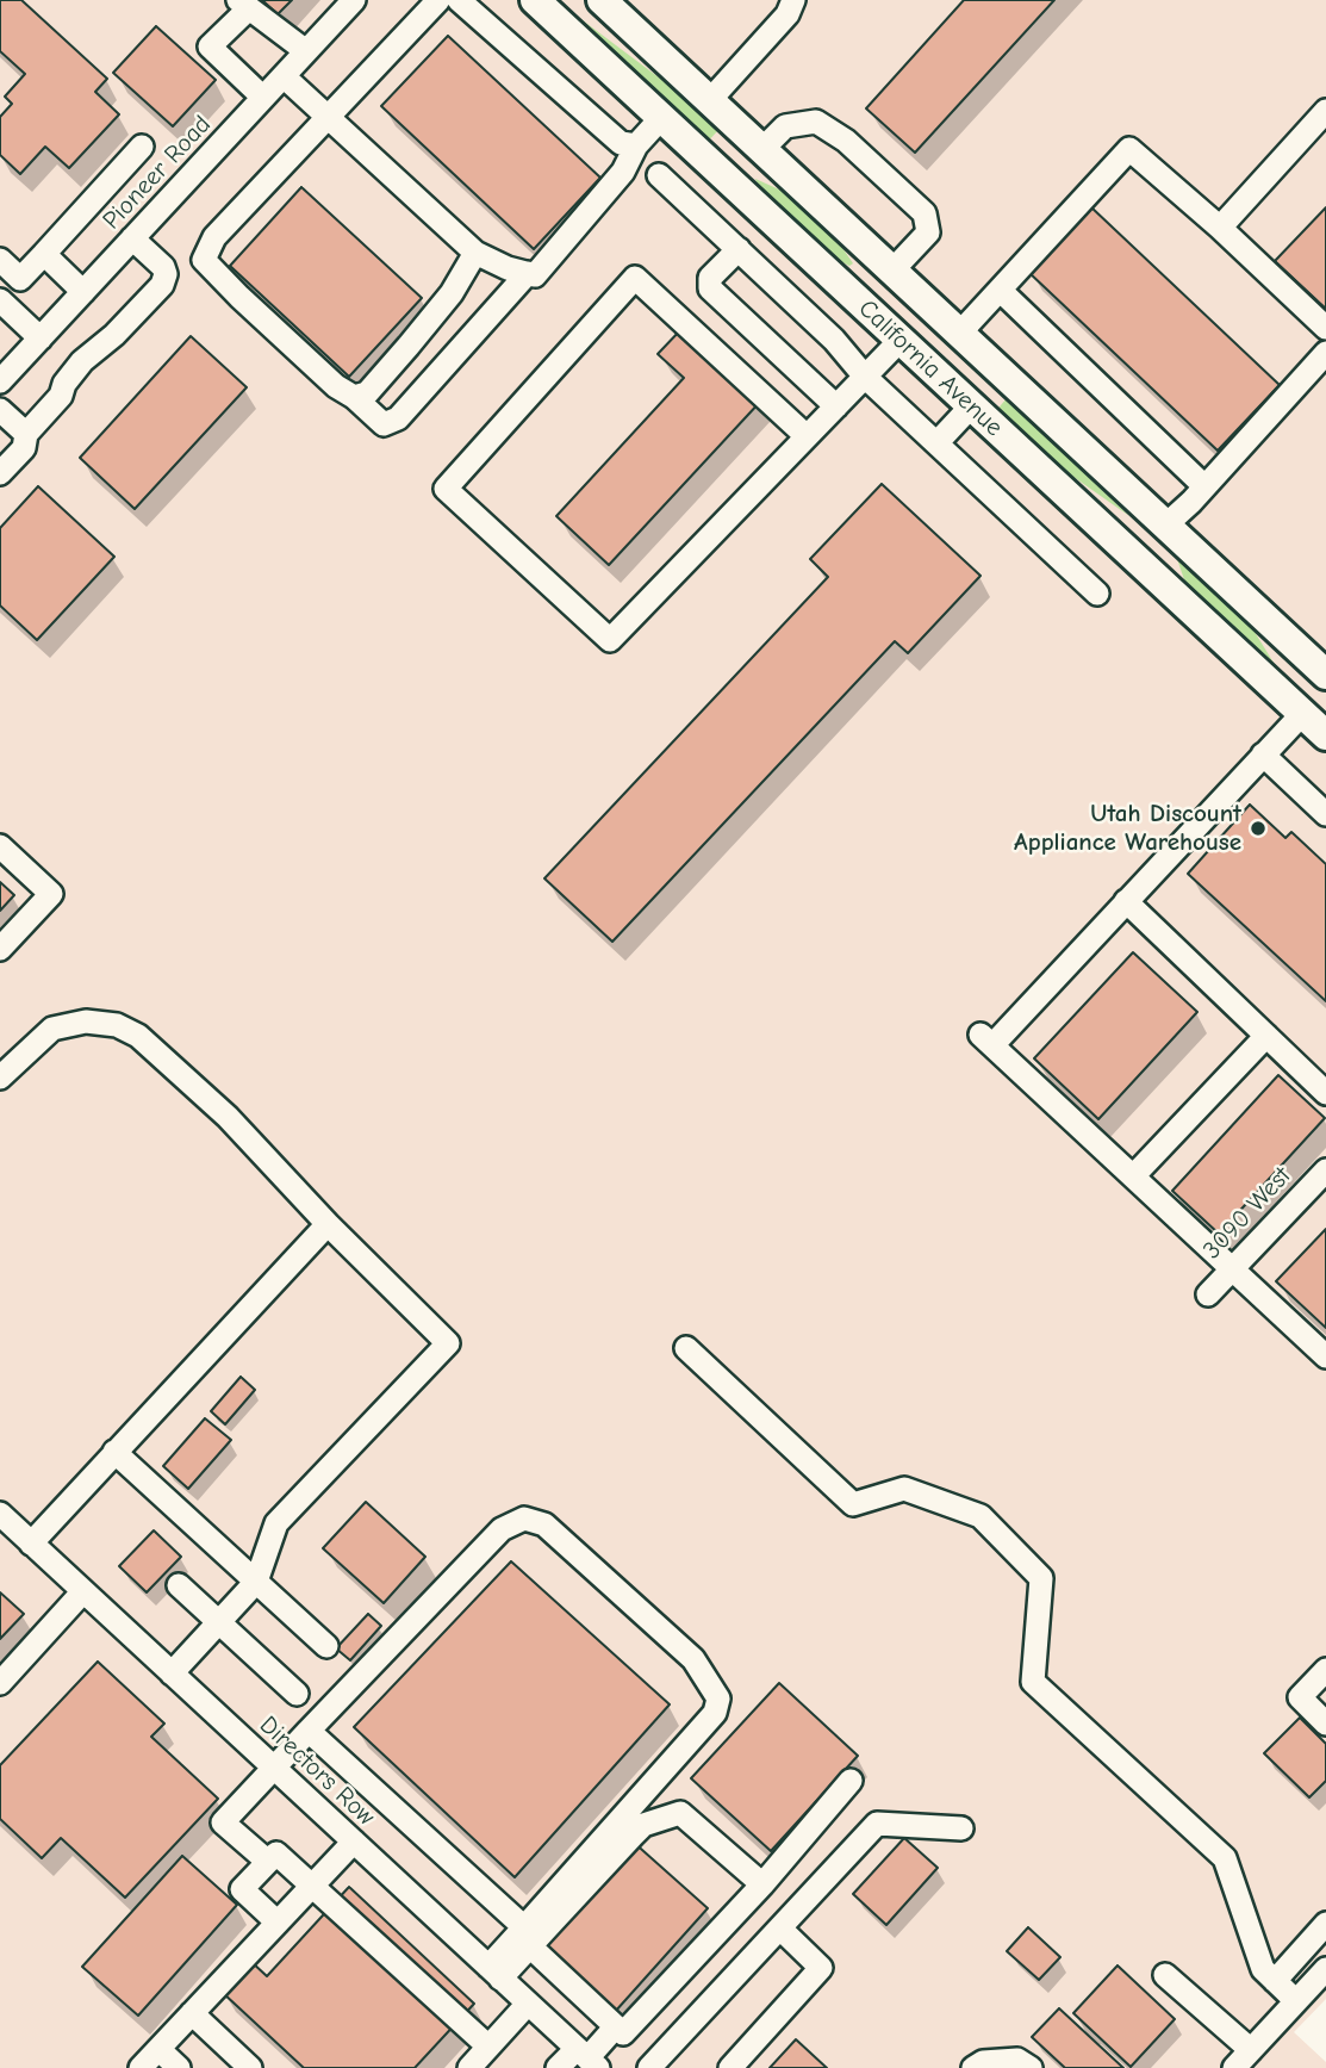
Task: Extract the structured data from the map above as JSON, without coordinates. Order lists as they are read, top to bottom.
{
  "streets": {
    "main road": ["California Avenue"],
    "street": ["Pioneer Road", "3090 West", "Directors Row"]
  },
  "places": ["Utah Discount Appliance Warehouse"]
}
